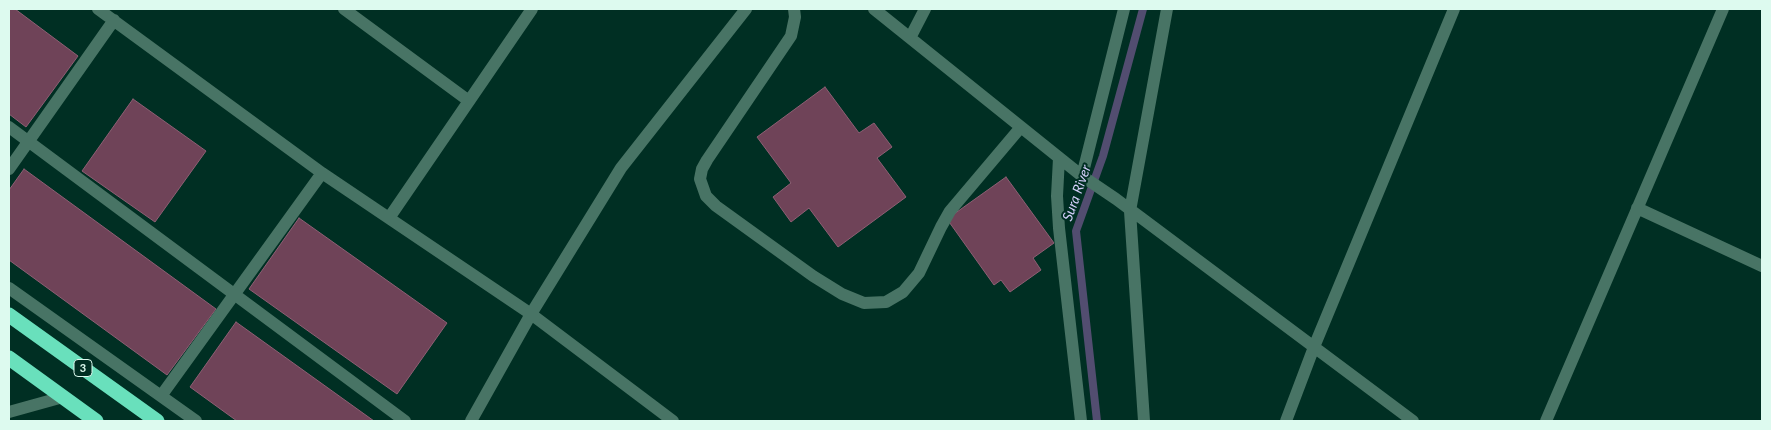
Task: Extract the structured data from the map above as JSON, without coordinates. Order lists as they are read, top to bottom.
{
  "streets": {
    "highway": ["3"]
  },
  "water": ["Sura River"]
}
